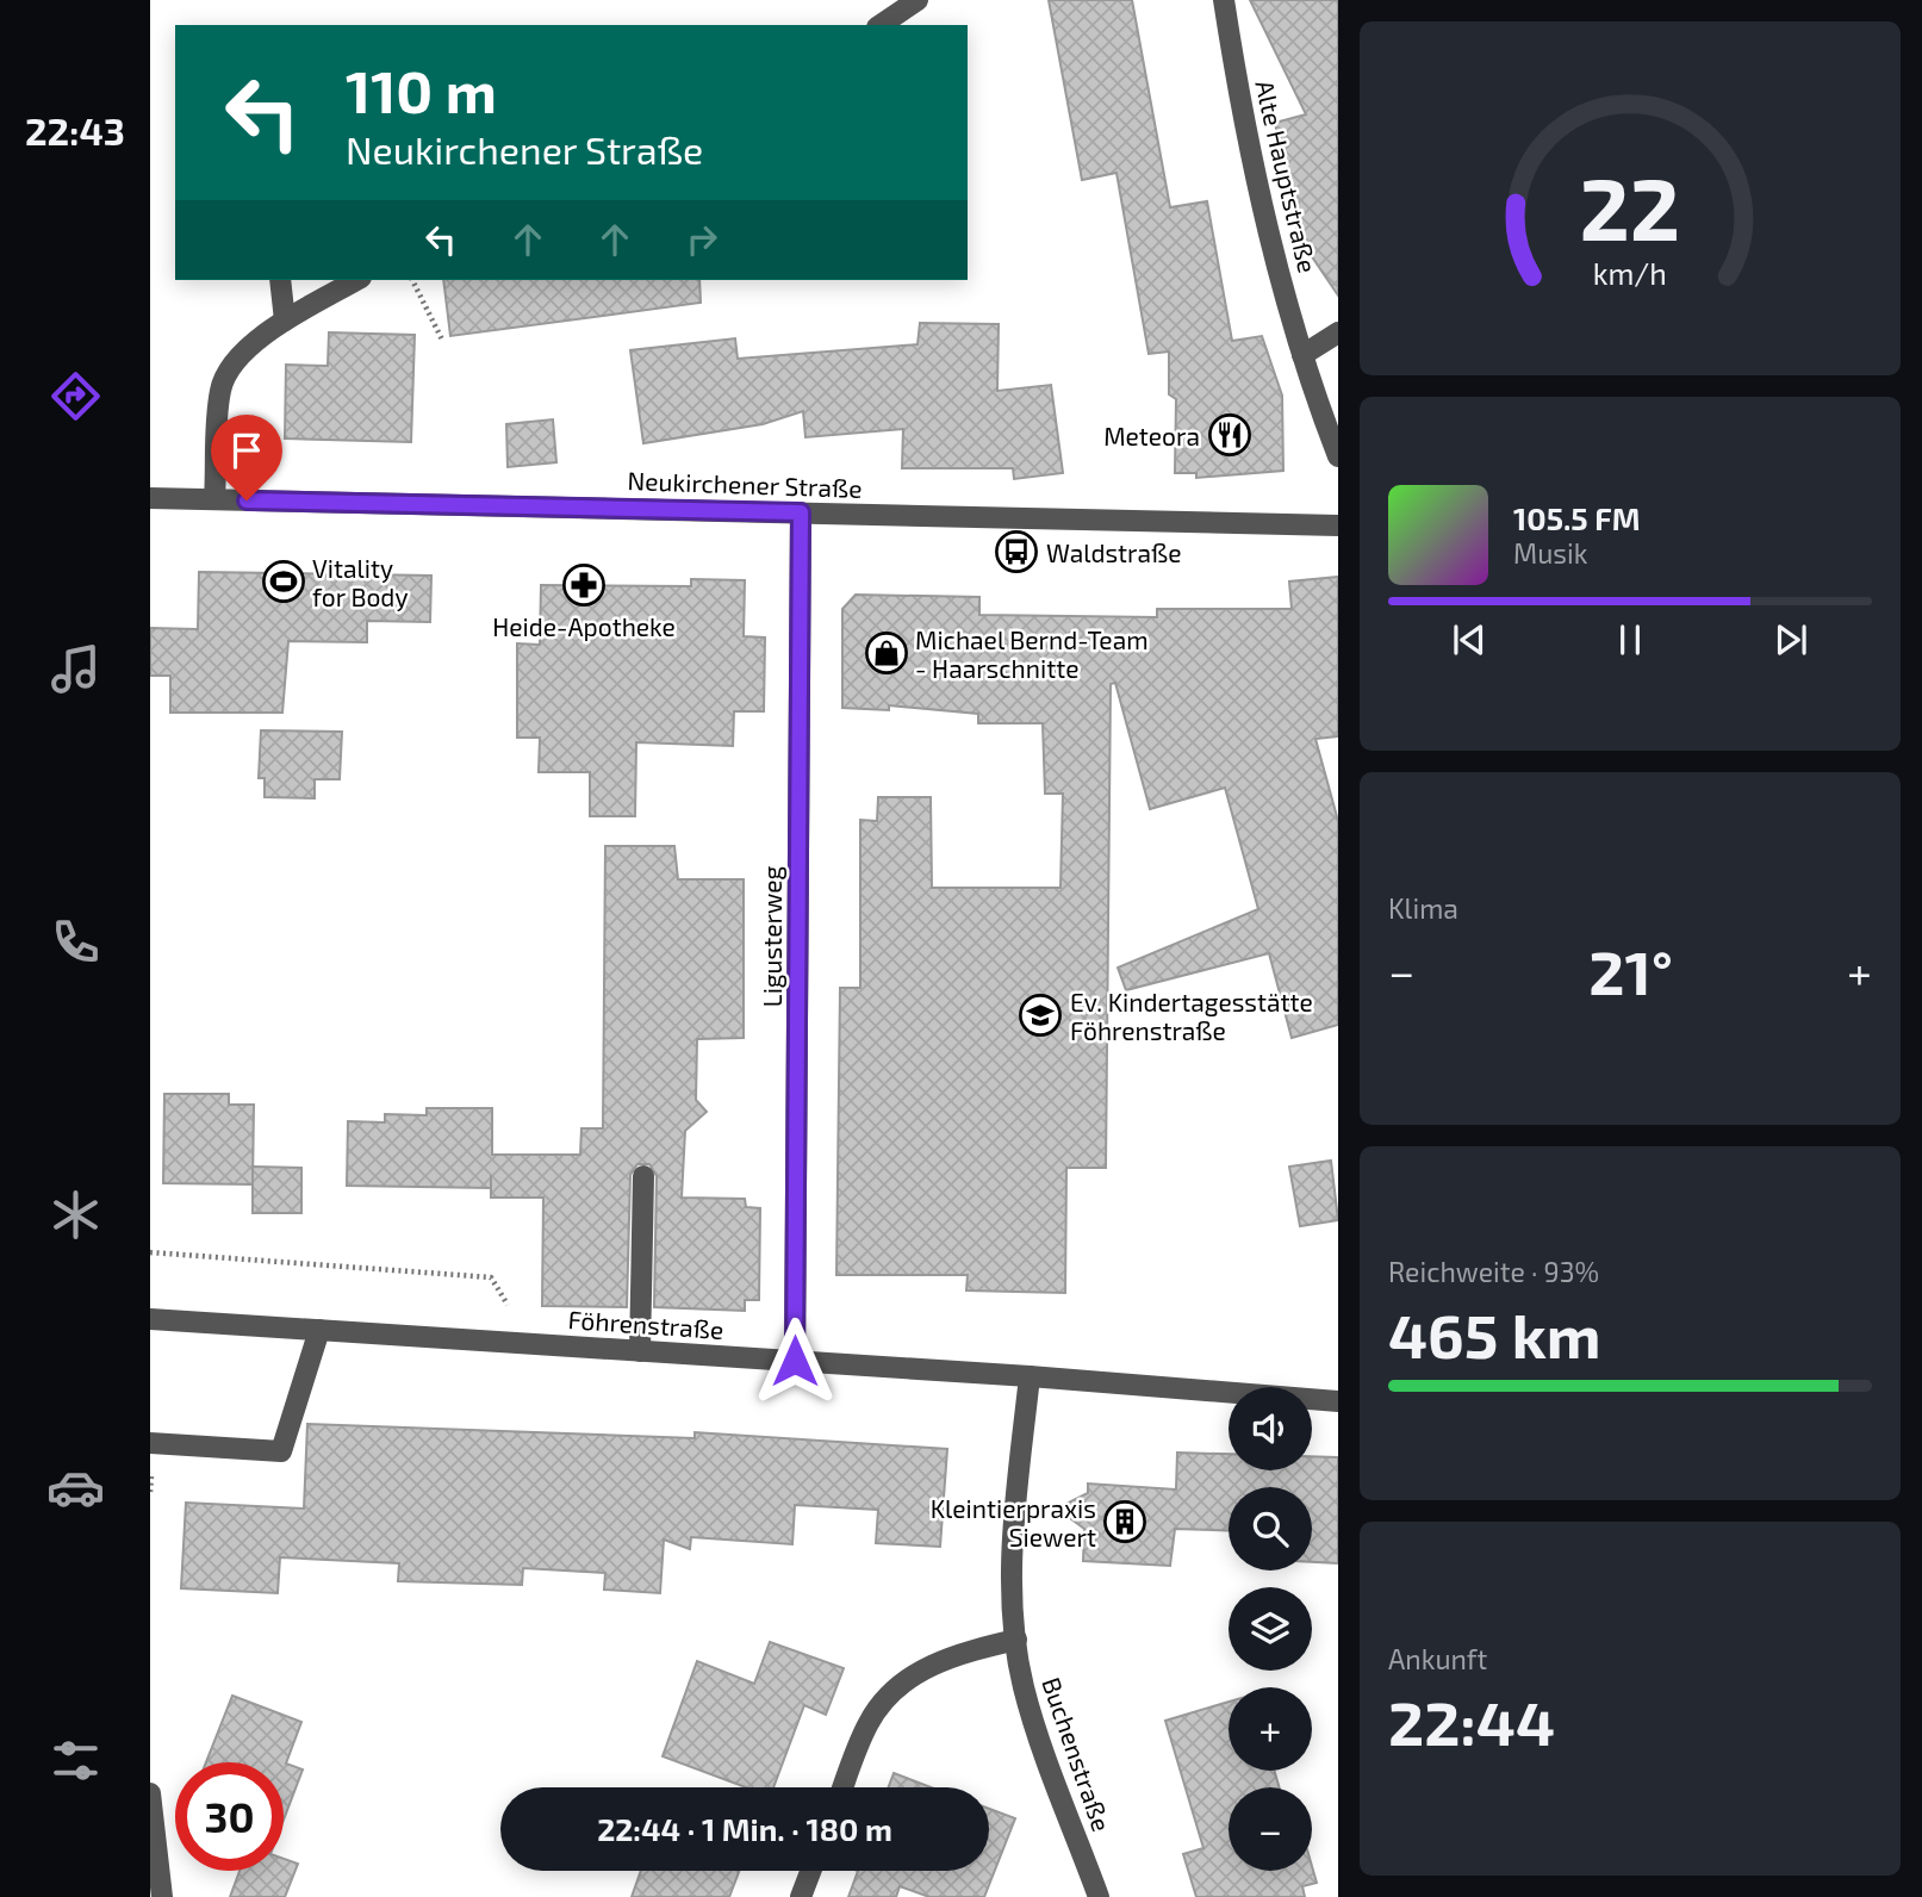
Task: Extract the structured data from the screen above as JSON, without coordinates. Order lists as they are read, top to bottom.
{
  "streets": {
    "street": [
      "Alte Hauptstraße",
      "Neukirchener Straße",
      "Ligusterweg",
      "Föhrenstraße",
      "Buchenstraße"
    ]
  },
  "crossings": [
    ["Neukirchener Straße", "Ligusterweg"],
    ["Ligusterweg", "Föhrenstraße"],
    ["Föhrenstraße", "Buchenstraße"]
  ],
  "places": {
    "restaurant": ["Meteora"],
    "bus stop": ["Waldstraße"],
    "sports": ["Vitality for Body"],
    "pharmacy": ["Heide-Apotheke"],
    "shop": ["Michael Bernd-Team - Haarschnitte"],
    "school or university": ["Ev. Kindertagesstätte Föhrenstraße"],
    "building": ["Kleintierpraxis Siewert"]
  },
  "page": {
    "tabs": "22:43",
    "turn": ["110 m", "Neukirchener Straße"],
    "song": ["105.5 FM", "Musik"],
    "tile": [
      "Klima",
      ["Reichweite · 93%", "465 km"],
      ["Ankunft", "22:44"]
    ],
    "heat": ["−", "21°", "+"],
    "map_buttons": ["+", "−"],
    "limit": "30",
    "trip": "22:44 · 1 Min. · 180 m",
    "gauge": ["22", "km/h"]
  }
}
